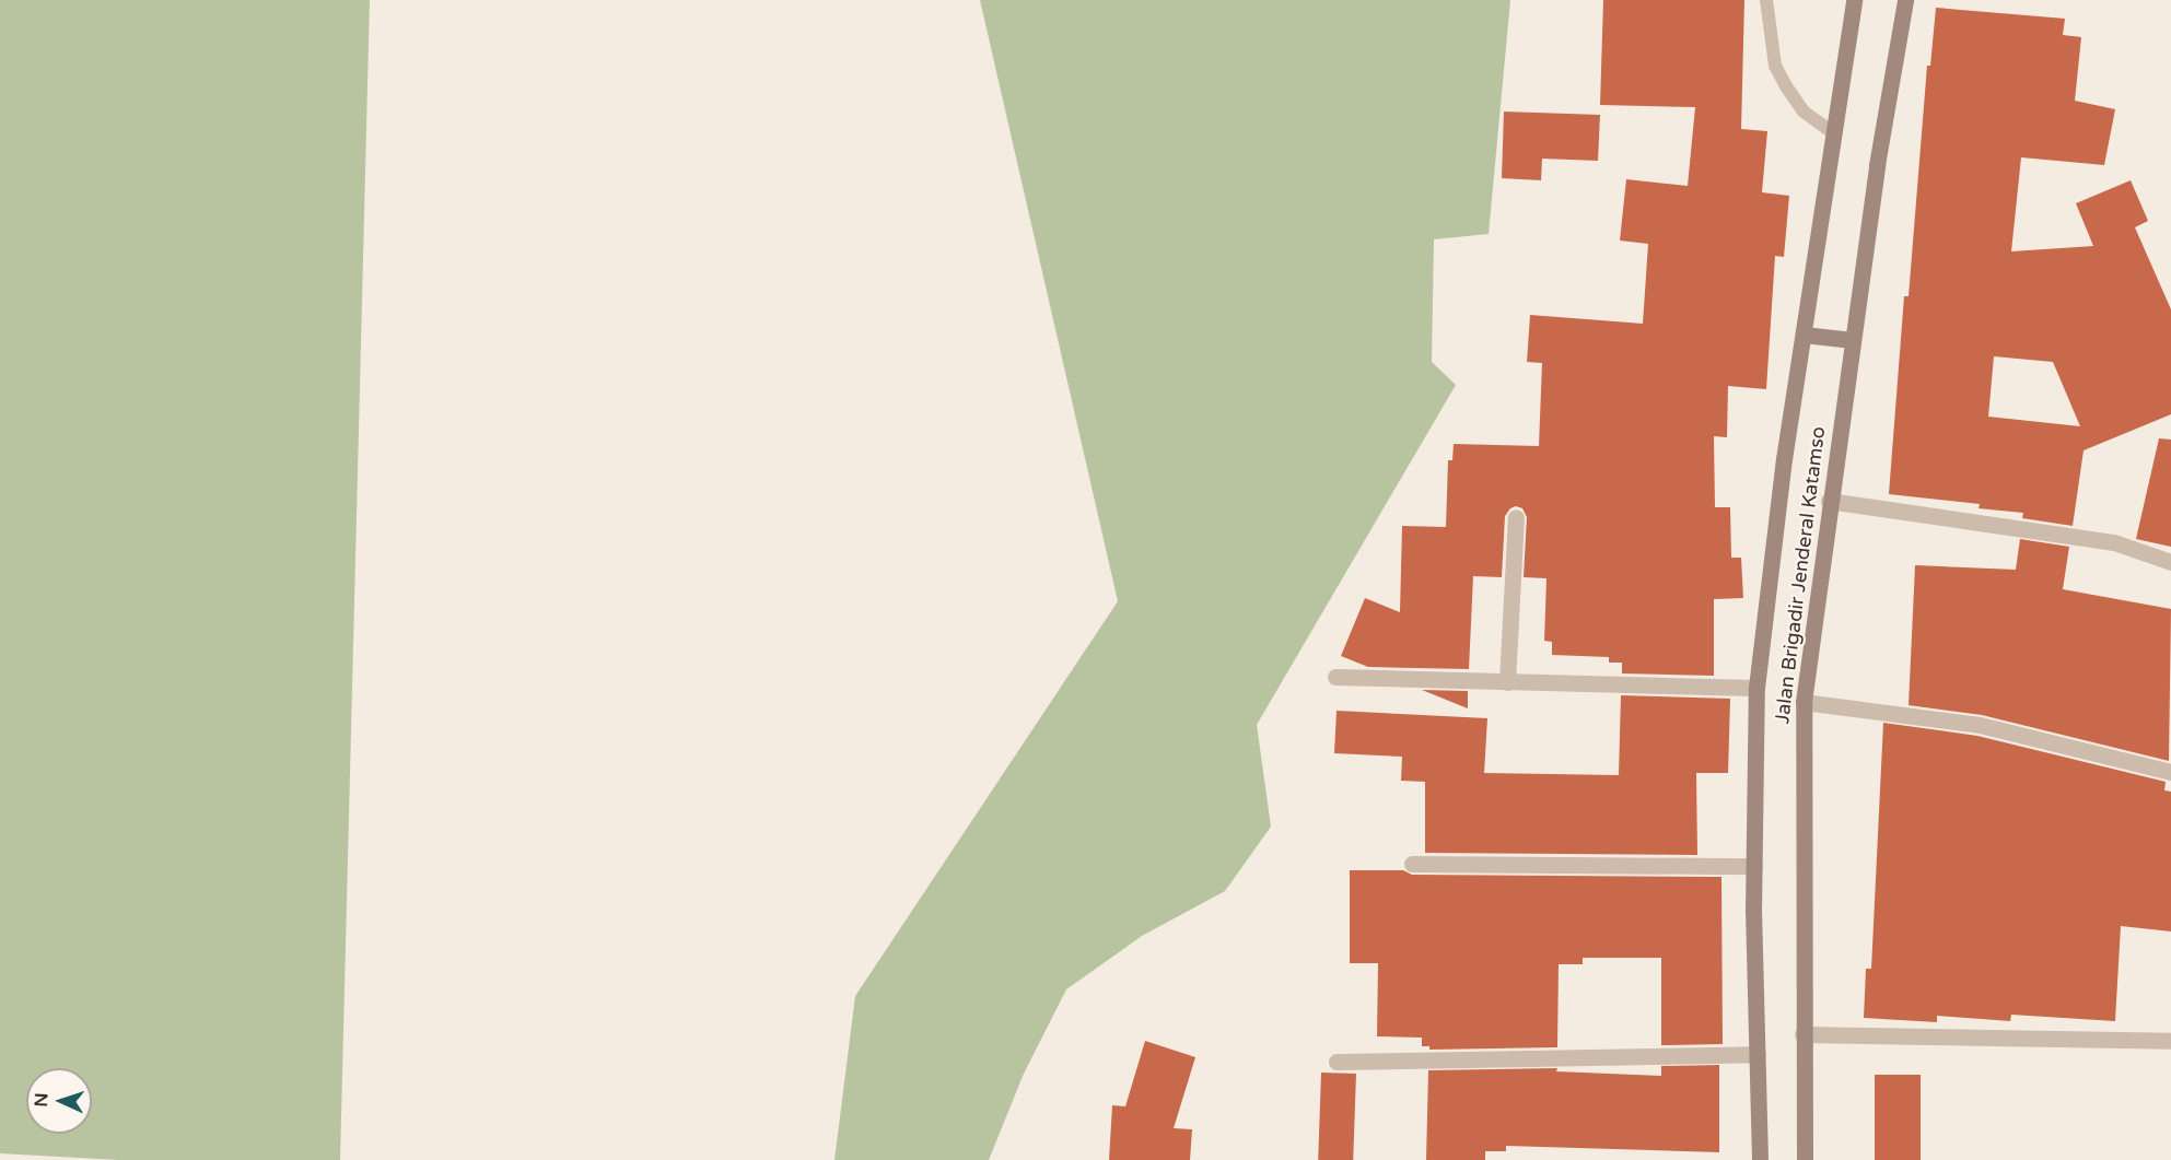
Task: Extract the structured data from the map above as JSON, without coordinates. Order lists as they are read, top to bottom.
{
  "streets": {
    "main road": ["Jalan Brigadir Jenderal Katamso"]
  },
  "north": "left"
}
